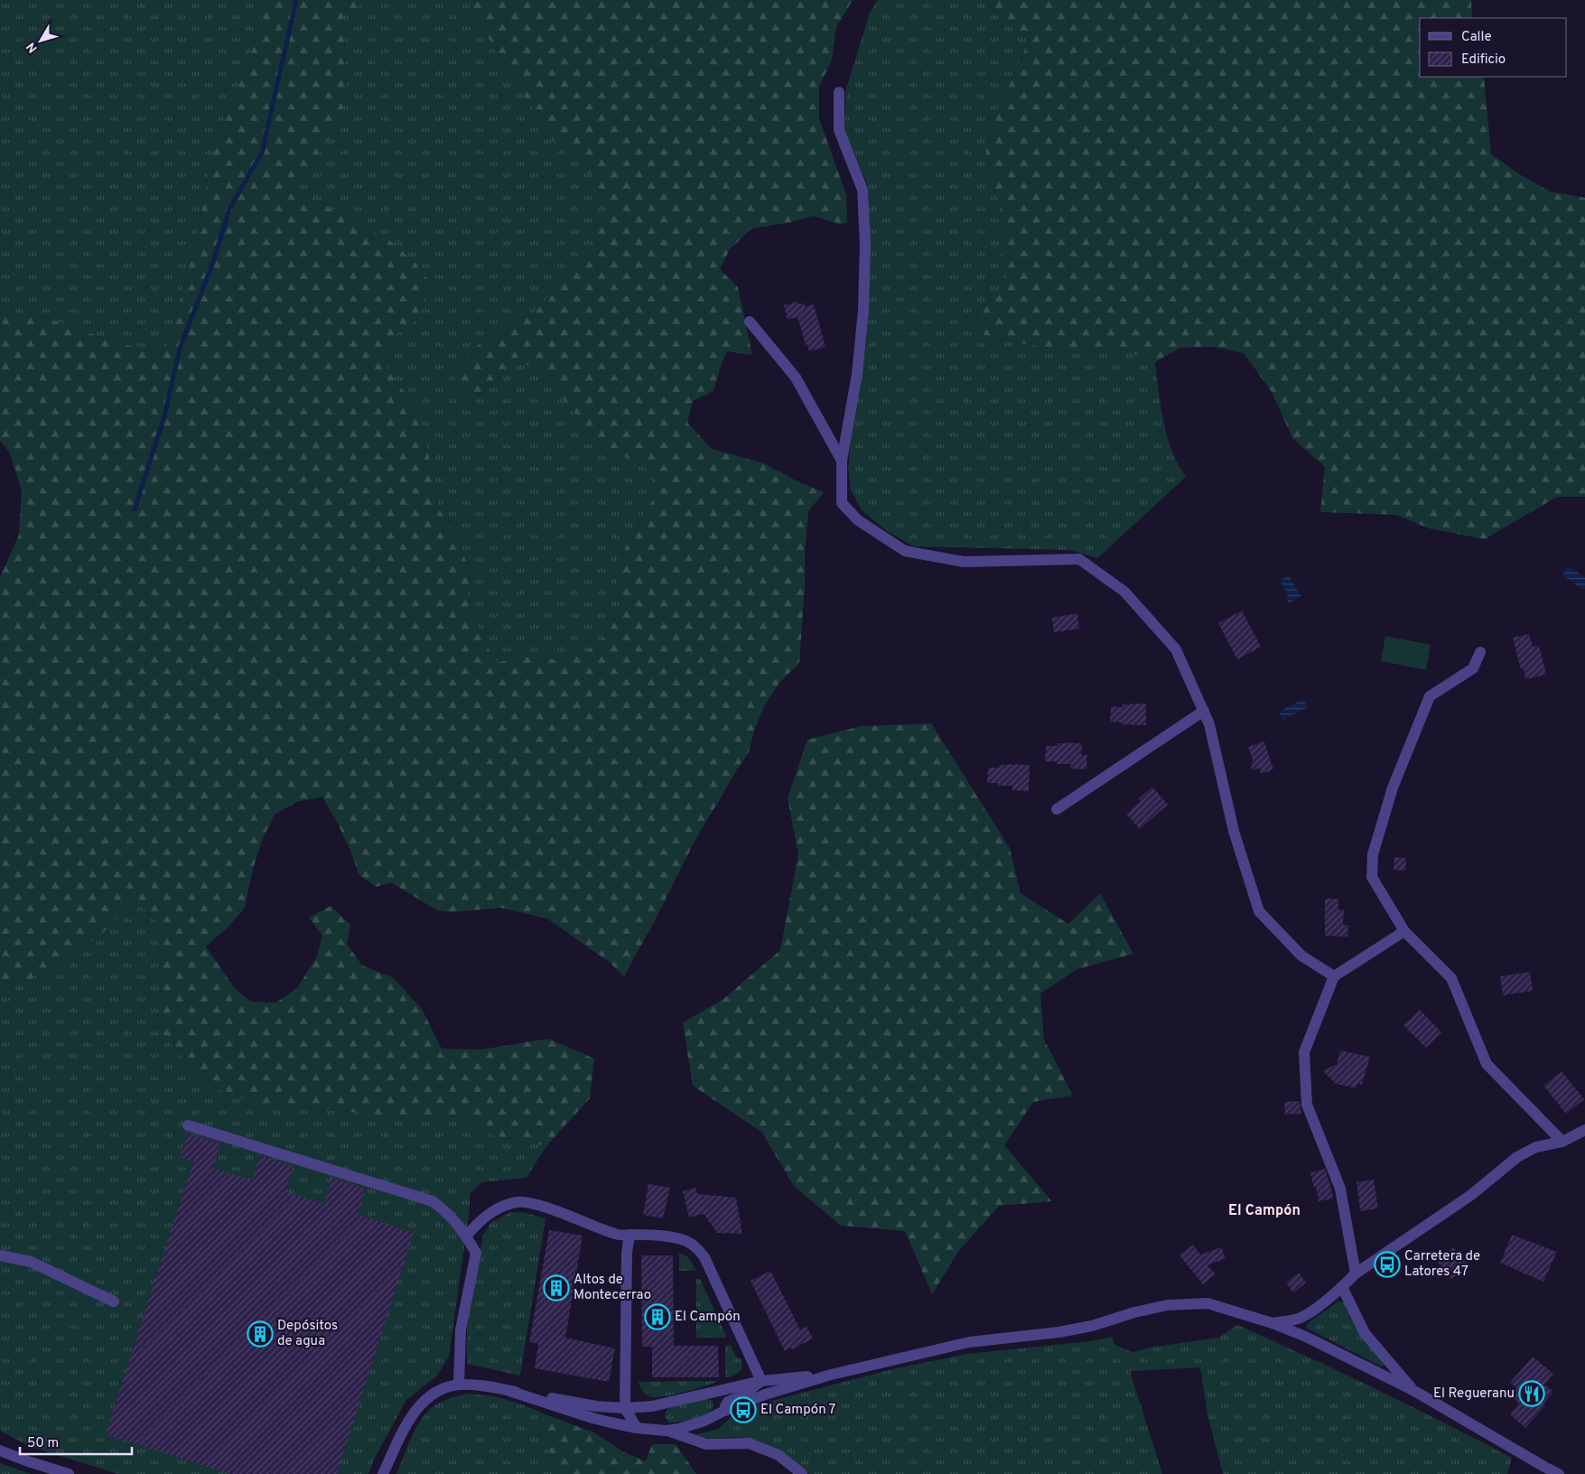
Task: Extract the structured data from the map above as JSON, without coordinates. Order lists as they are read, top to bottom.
{
  "districts": ["El Campón"],
  "places": {
    "bus stop": ["Carretera de Latores 47", "El Campón 7"],
    "building": ["Altos de Montecerrao", "El Campón", "Depósitos de agua"],
    "restaurant": ["El Regueranu"]
  },
  "legend": ["Calle", "Edificio"],
  "scale_bar": "50 m",
  "north": "bottom left"
}
